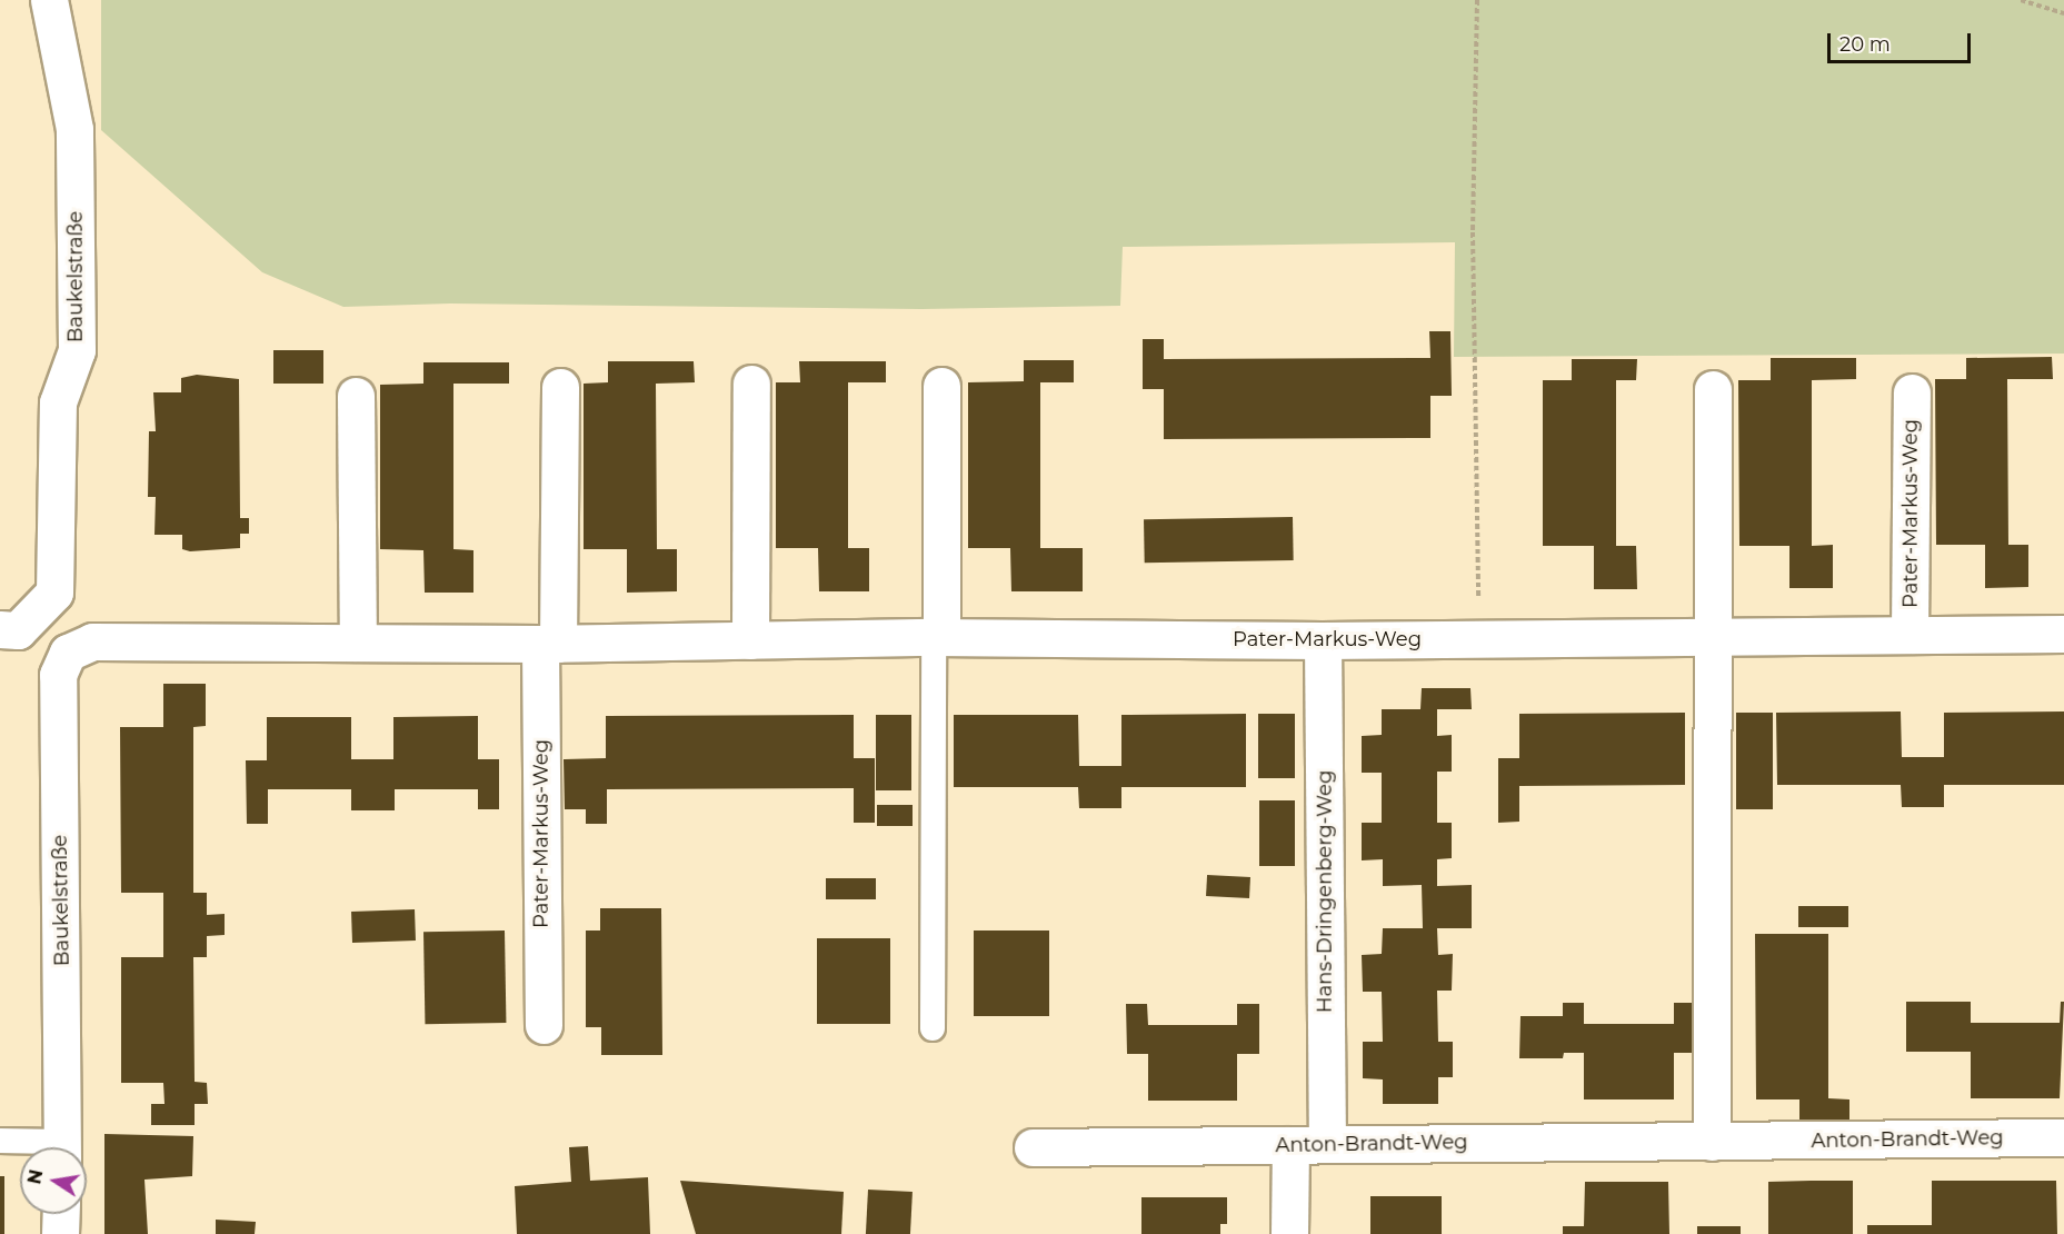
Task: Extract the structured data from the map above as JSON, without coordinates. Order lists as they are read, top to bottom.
{
  "streets": {
    "street": [
      "Baukelstraße",
      "Pater-Markus-Weg",
      "Hans-Dringenberg-Weg",
      "Anton-Brandt-Weg"
    ]
  },
  "crossings": [
    ["Baukelstraße", "Pater-Markus-Weg"],
    ["Pater-Markus-Weg", "Hans-Dringenberg-Weg"],
    ["Hans-Dringenberg-Weg", "Anton-Brandt-Weg"]
  ],
  "scale_bar": "20 m",
  "north": "left"
}
